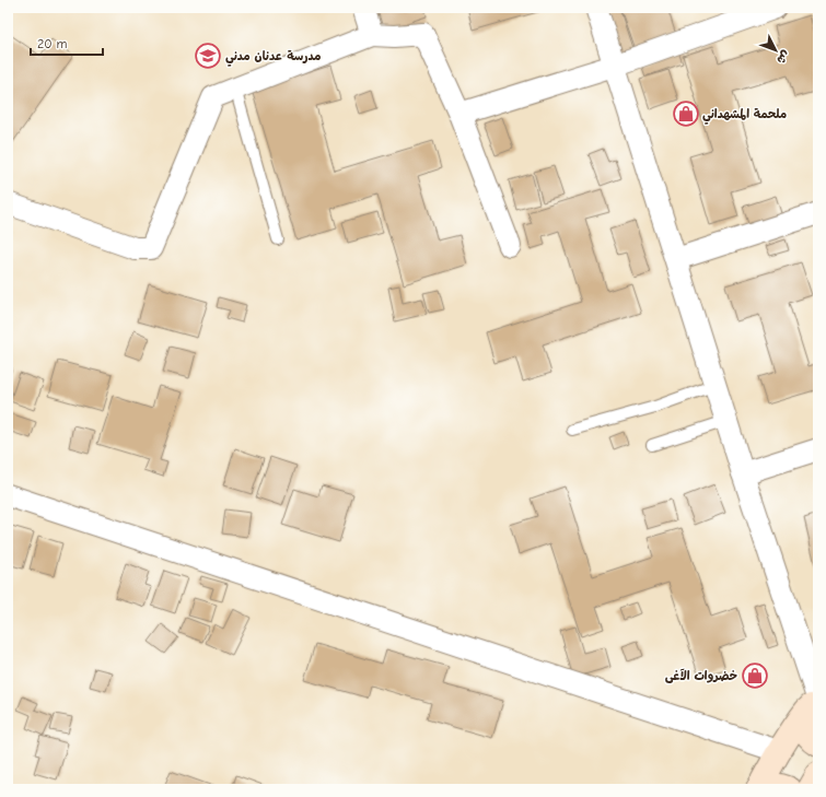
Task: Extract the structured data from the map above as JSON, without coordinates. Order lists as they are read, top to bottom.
{
  "places": {
    "school or university": ["مدرسة عدنان مدني"],
    "shop": ["ملحمة المشهداني", "خضروات الآغى"]
  },
  "scale_bar": "20 m",
  "north": "bottom right"
}
